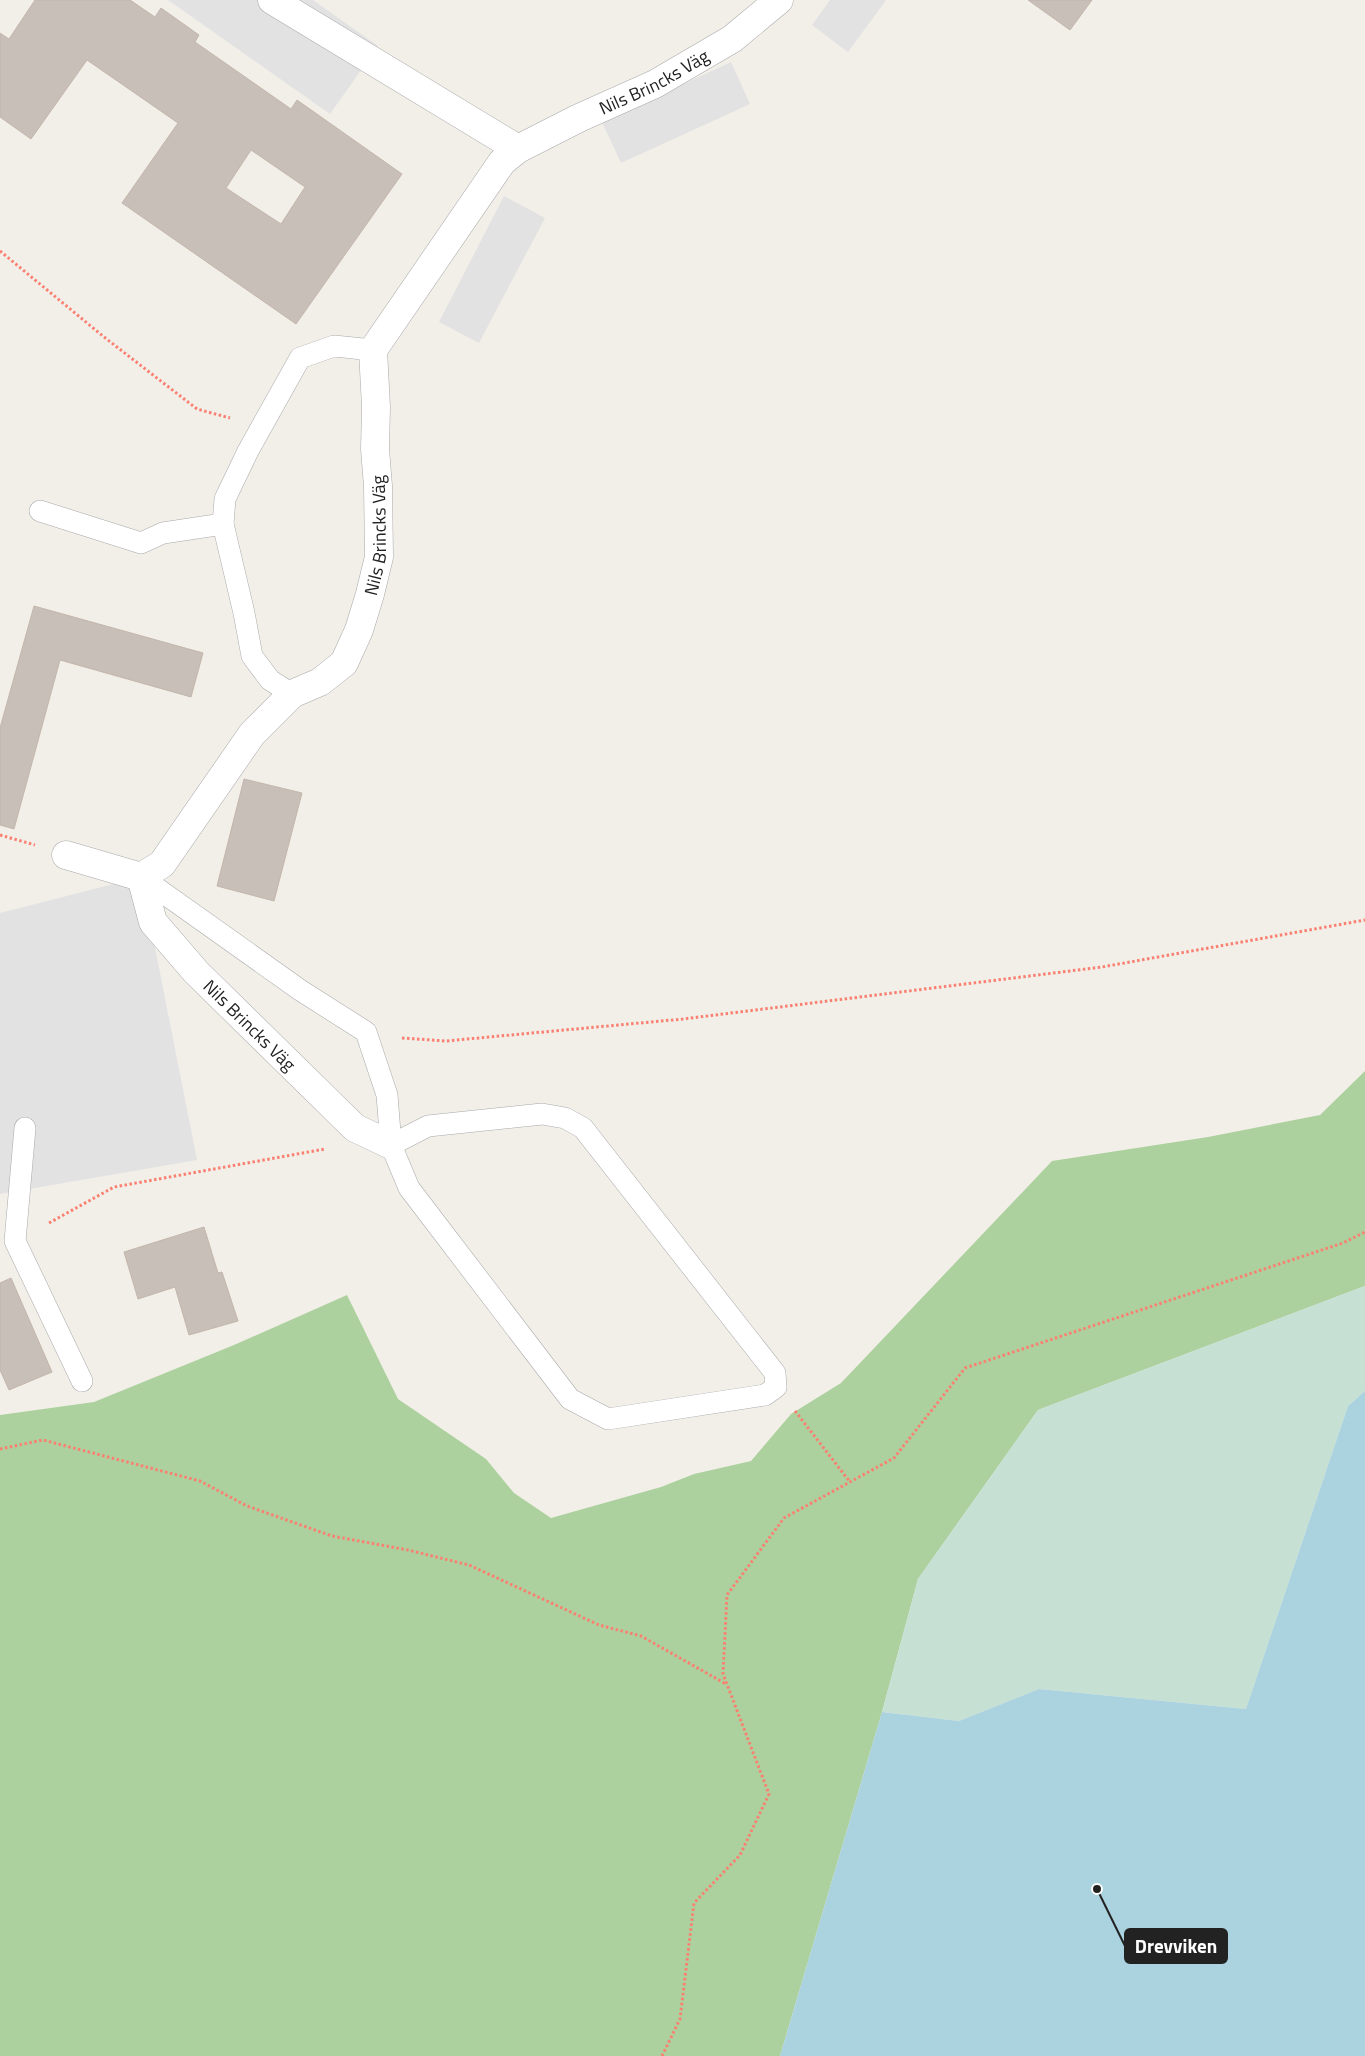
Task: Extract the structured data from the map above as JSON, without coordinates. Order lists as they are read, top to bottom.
{
  "streets": {
    "street": ["Nils Brincks Väg"]
  },
  "places": ["Drevviken"]
}
